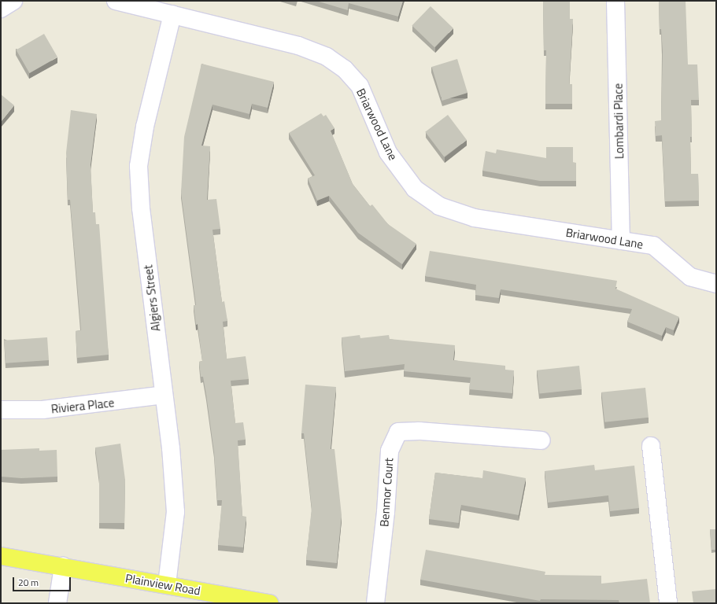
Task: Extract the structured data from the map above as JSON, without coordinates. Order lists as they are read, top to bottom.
{
  "streets": {
    "main road": ["Plainview Road"],
    "street": [
      "Lombardi Place",
      "Briarwood Lane",
      "Algiers Street",
      "Riviera Place",
      "Benmor Court"
    ]
  },
  "crossings": [
    ["Lombardi Place", "Briarwood Lane"],
    ["Briarwood Lane", "Algiers Street"],
    ["Algiers Street", "Riviera Place"],
    ["Algiers Street", "Plainview Road"]
  ],
  "scale_bar": "20 m"
}
